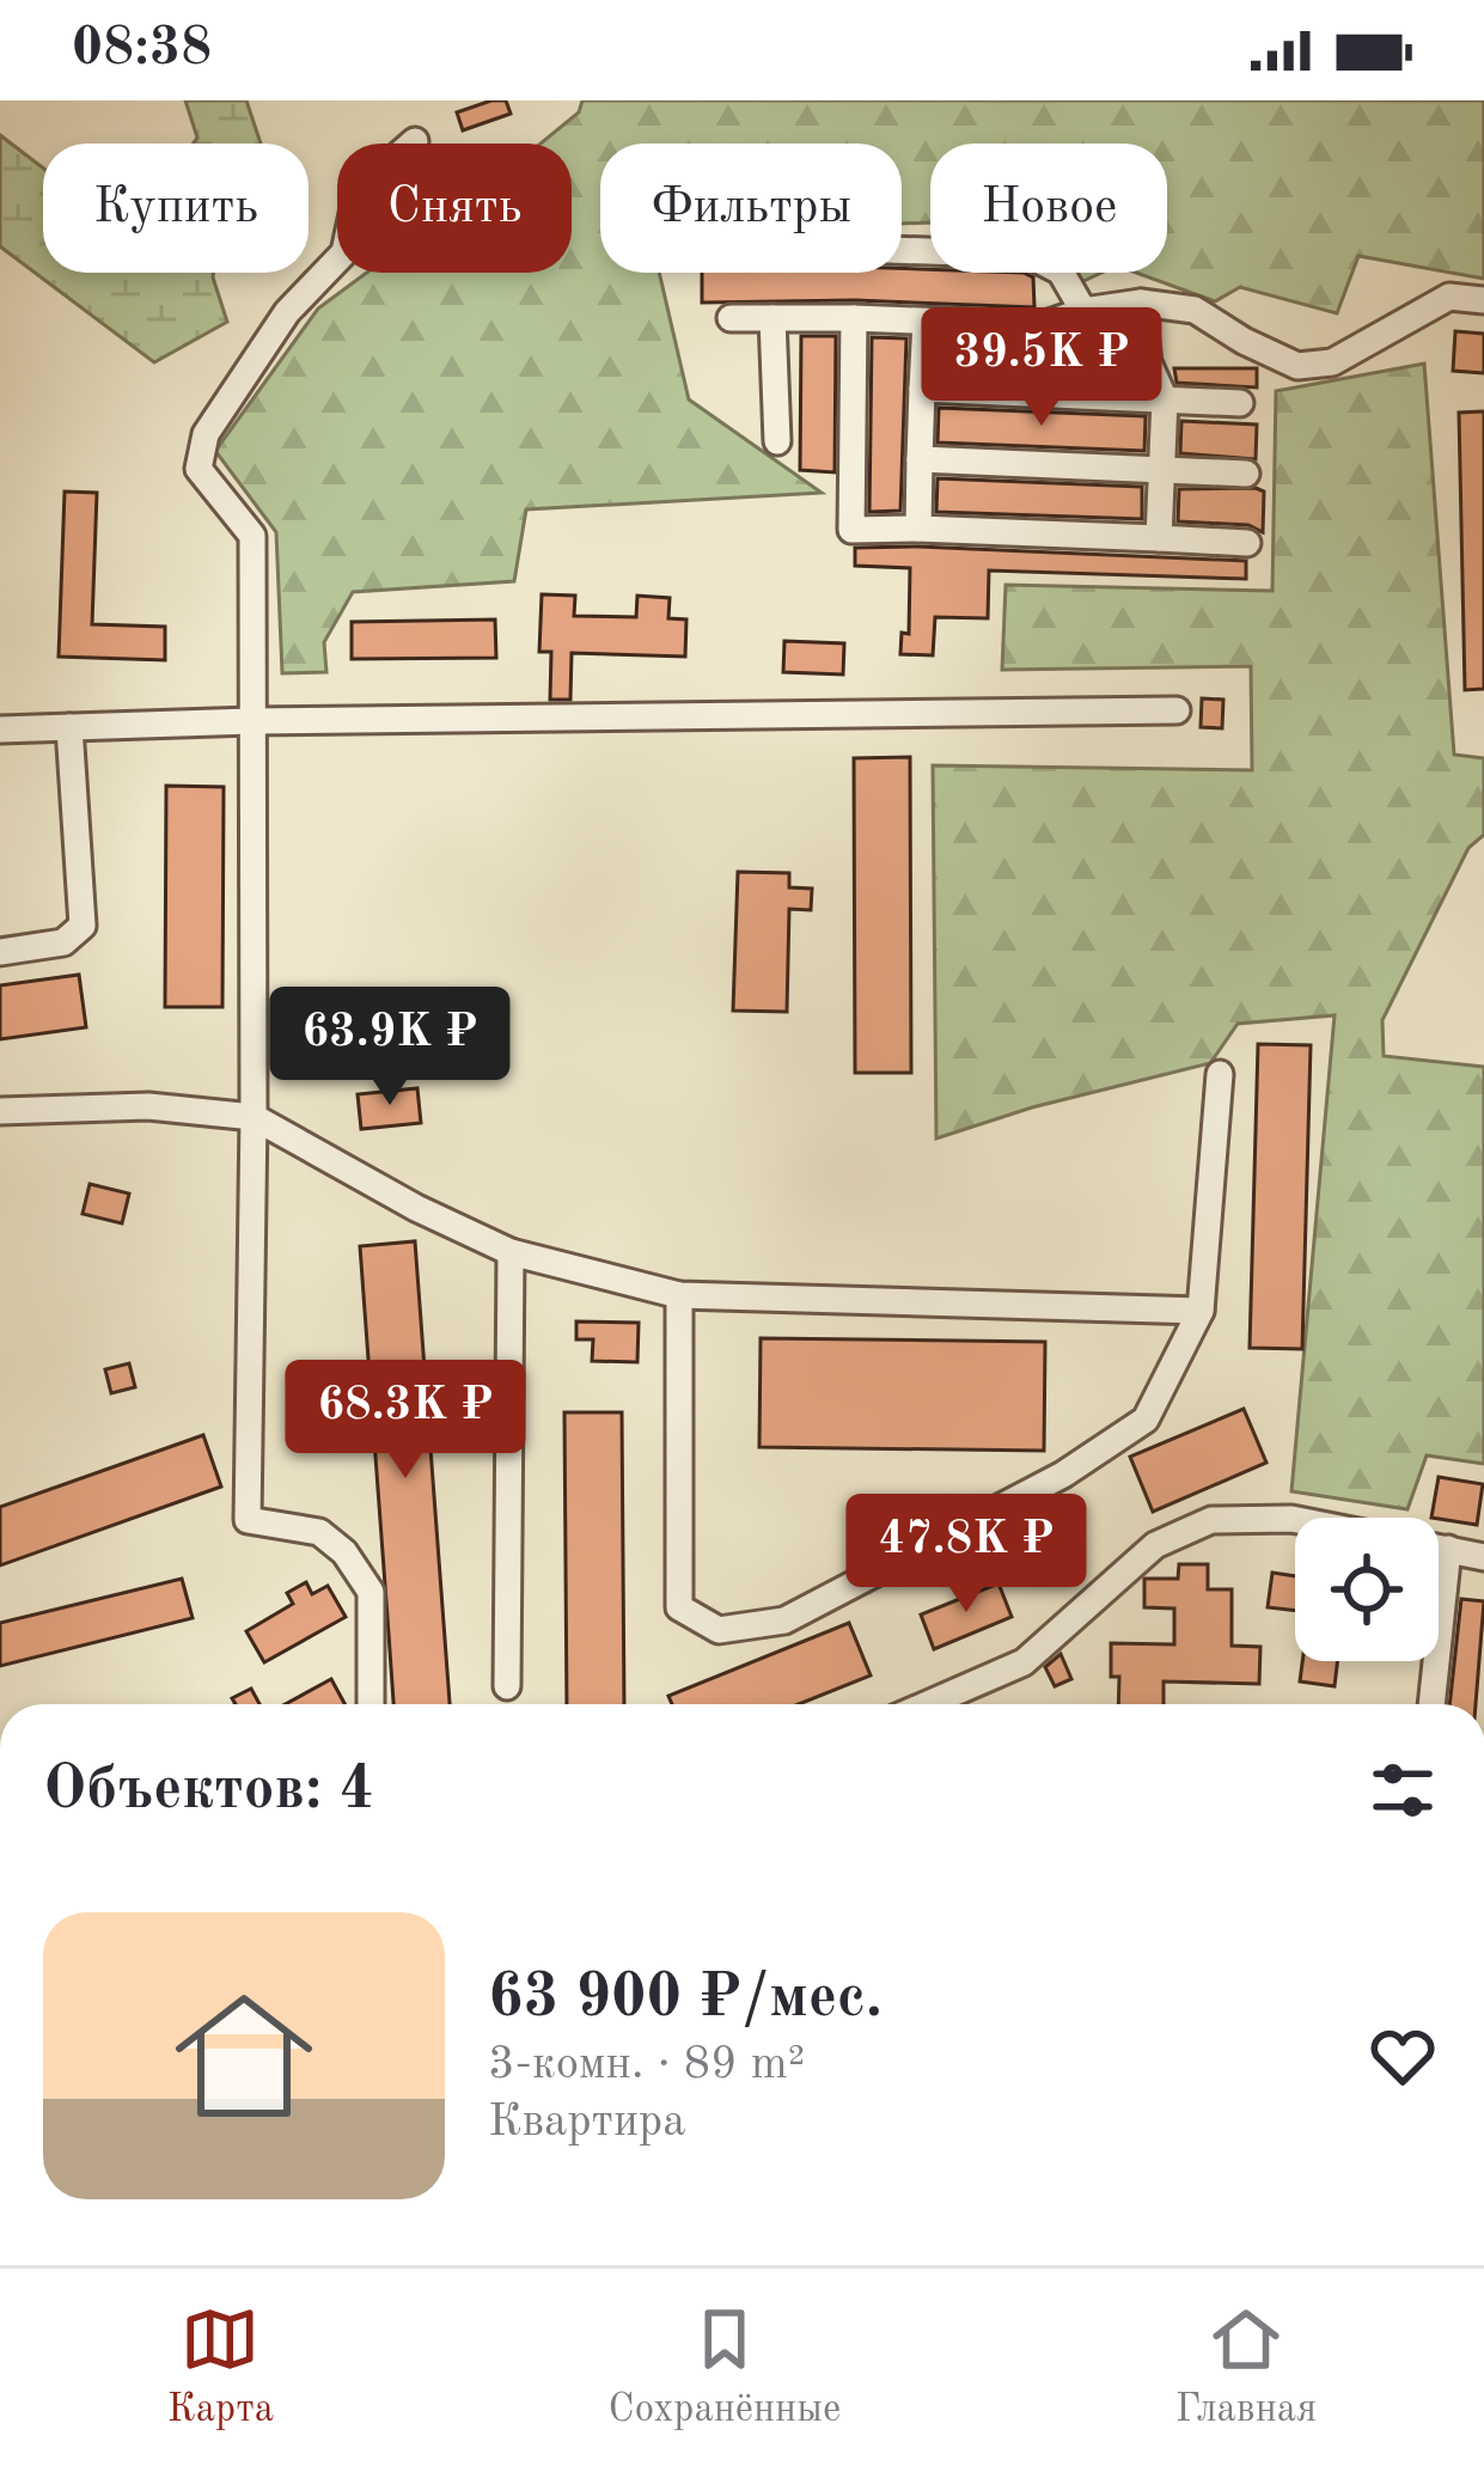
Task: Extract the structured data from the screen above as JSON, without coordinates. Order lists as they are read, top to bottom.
{
  "page": {
    "status": "08:38",
    "chip": [
      "Купить",
      "Снять",
      "Фильтры",
      "Новое"
    ],
    "price": [
      "39.5K ₽",
      "63.9K ₽",
      "68.3K ₽",
      "47.8K ₽"
    ],
    "heading": "Объектов: 4",
    "list": [
      {
        "name": "63 900 ₽/мес.",
        "note": "3-комн. · 89 m² · Квартира"
      }
    ],
    "tabs": ["Карта", "Сохранённые", "Главная"]
  }
}
